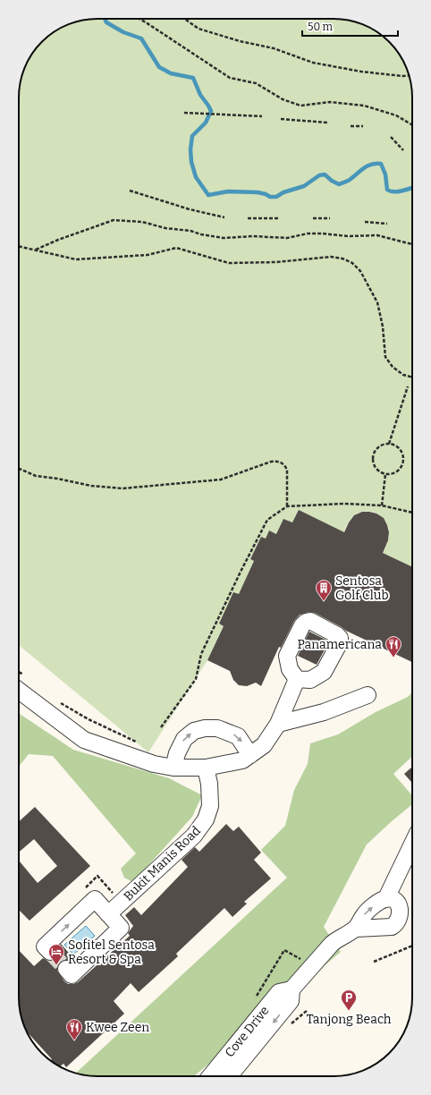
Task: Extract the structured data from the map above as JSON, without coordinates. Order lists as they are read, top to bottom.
{
  "streets": {
    "street": ["Bukit Manis Road", "Cove Drive"]
  },
  "places": {
    "building": ["Sentosa Golf Club"],
    "restaurant": ["Panamericana", "Kwee Zeen"],
    "hotel": ["Sofitel Sentosa Resort & Spa"],
    "parking": ["Tanjong Beach"]
  },
  "scale_bar": "50 m"
}
